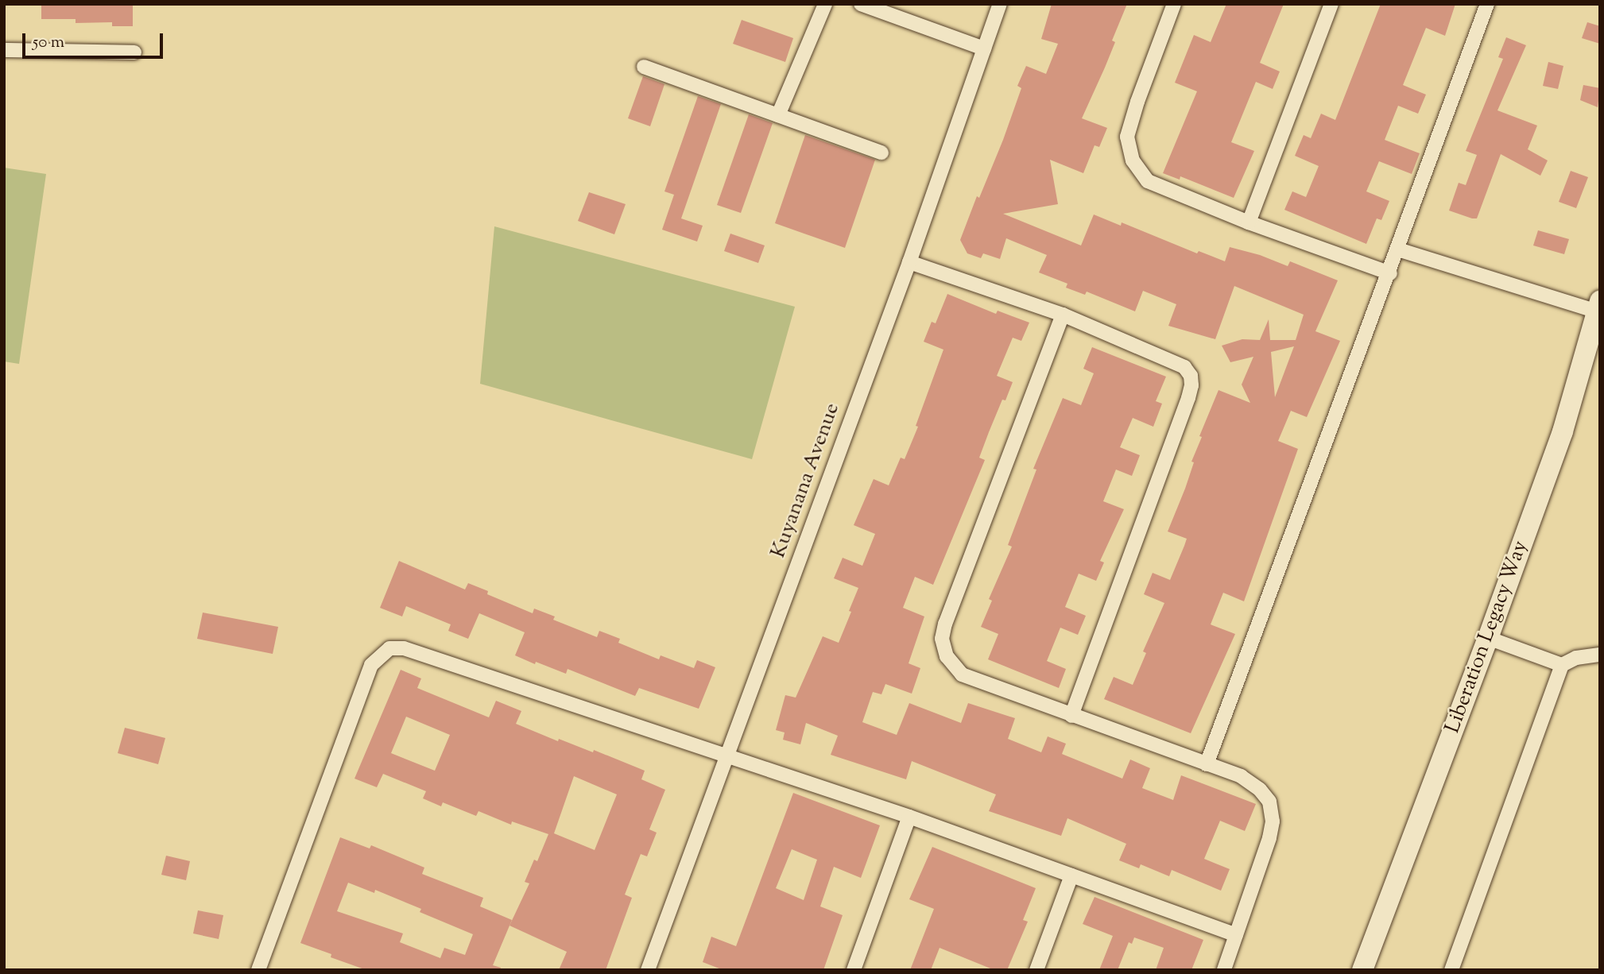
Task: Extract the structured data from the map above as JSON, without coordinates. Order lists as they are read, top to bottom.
{
  "streets": {
    "main road": ["Liberation Legacy Way"],
    "street": ["Kuyanana Avenue"]
  },
  "scale_bar": "50 m"
}
